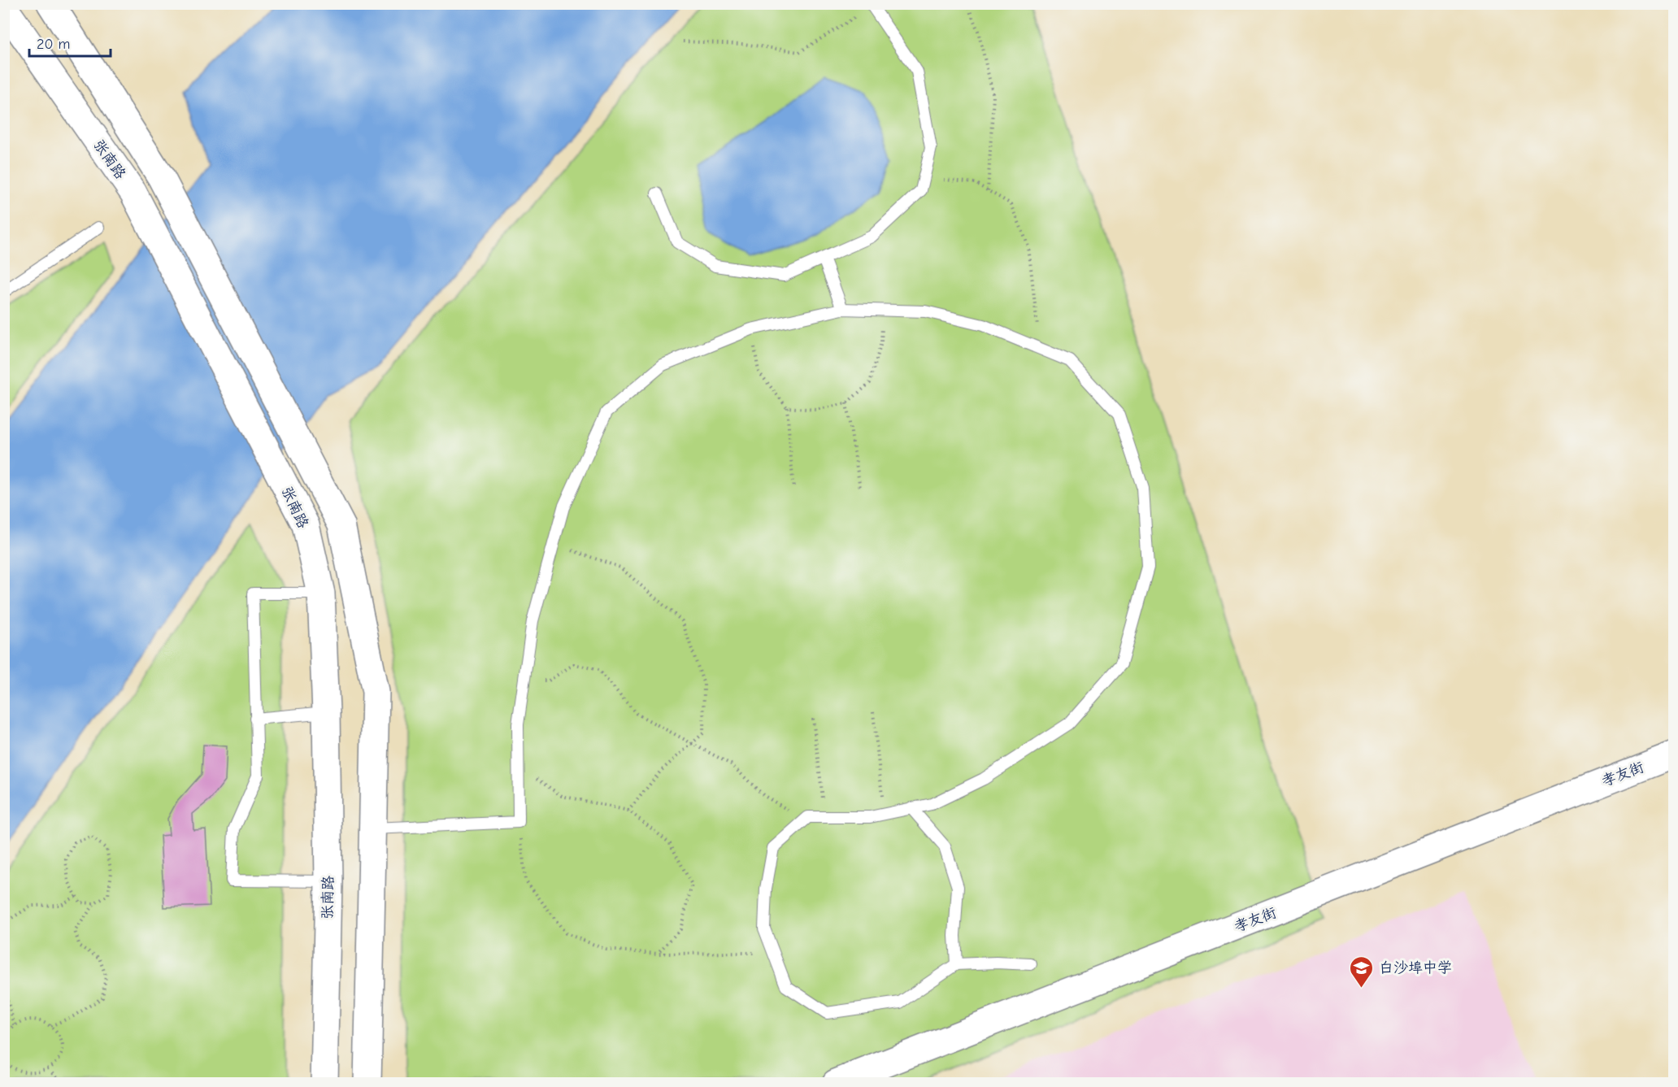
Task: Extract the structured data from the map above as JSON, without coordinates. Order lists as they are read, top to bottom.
{
  "streets": {
    "main road": ["张南路", "孝友街"]
  },
  "places": {
    "school or university": ["白沙埠中学"]
  },
  "scale_bar": "20 m"
}
